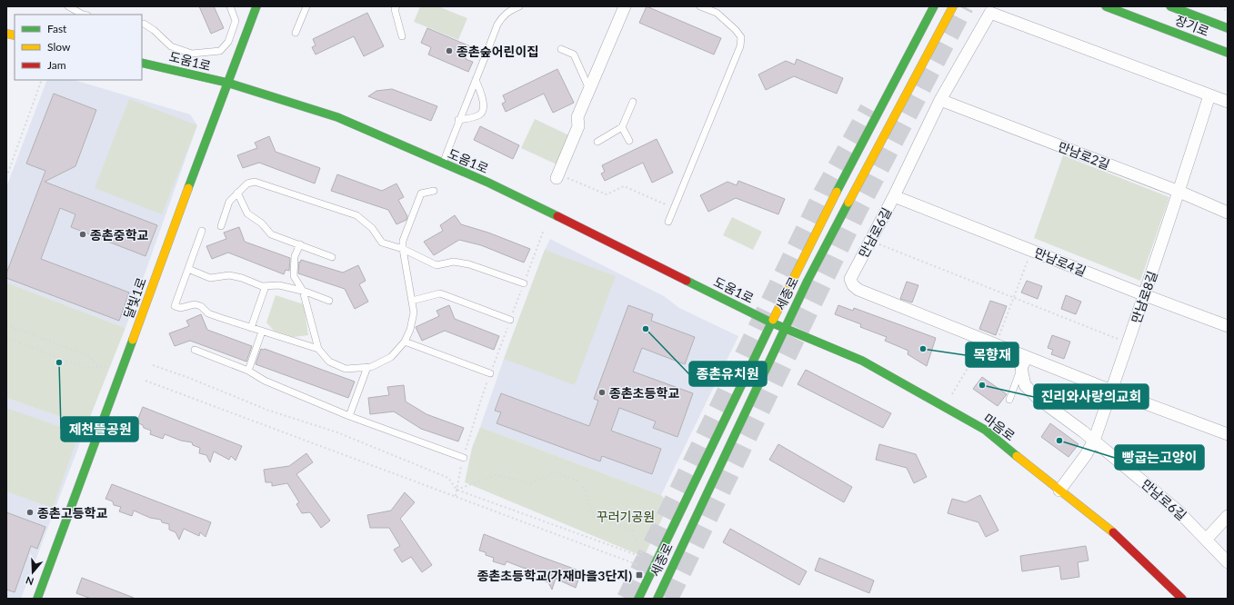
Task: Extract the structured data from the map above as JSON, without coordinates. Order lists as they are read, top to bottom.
{
  "streets": {
    "street": [
      "장기로",
      "도움1로",
      "만남로2길",
      "만남로6길",
      "만남로4길",
      "세종로",
      "만남로8길",
      "달빛1로",
      "마음로"
    ]
  },
  "crossings": [
    ["도움1로", "세종로"],
    ["도움1로", "달빛1로"],
    ["도움1로", "마음로"],
    ["만남로2길", "만남로6길"],
    ["만남로2길", "만남로8길"],
    ["만남로6길", "만남로4길"],
    ["만남로6길", "만남로8길"],
    ["만남로4길", "만남로8길"],
    ["세종로", "마음로"],
    ["만남로8길", "마음로"]
  ],
  "parks": ["꾸러기공원"],
  "places": {
    "other": [
      "종촌숲어린이집",
      "종촌중학교",
      "종촌유치원",
      "목향재",
      "제천뜰공원",
      "진리와사랑의교회",
      "종촌초등학교",
      "빵굽는고양이",
      "종촌고등학교"
    ],
    "transit": ["종촌초등학교(가재마을3단지)"]
  },
  "legend": ["Fast", "Slow", "Jam"],
  "north": "bottom"
}
